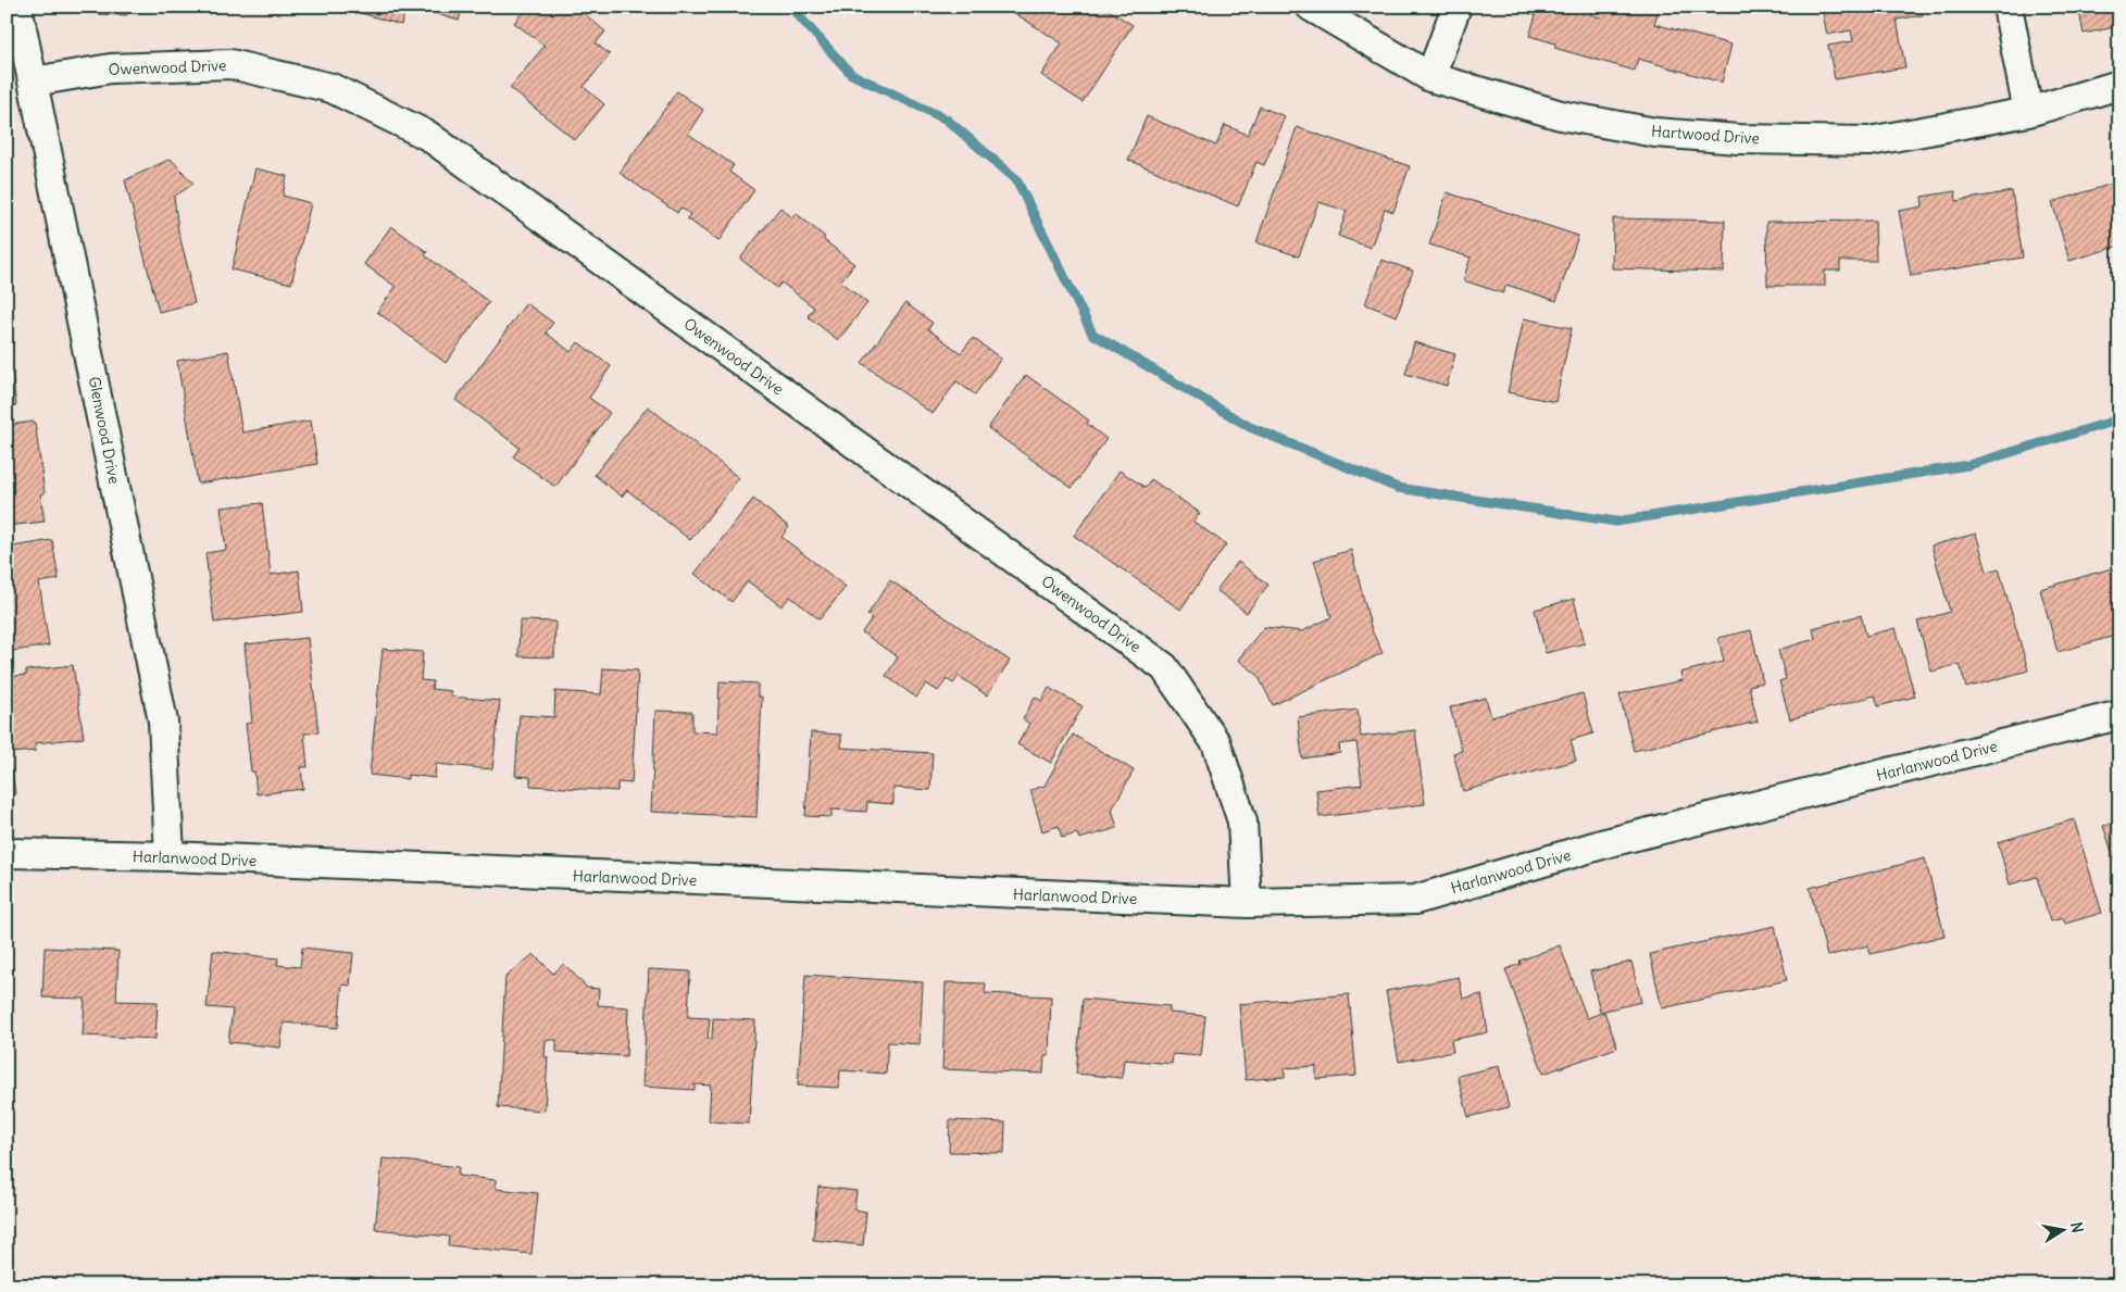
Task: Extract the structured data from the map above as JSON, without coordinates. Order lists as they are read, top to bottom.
{
  "streets": {
    "street": [
      "Owenwood Drive",
      "Hartwood Drive",
      "Glenwood Drive",
      "Harlanwood Drive"
    ]
  },
  "crossings": [
    ["Owenwood Drive", "Glenwood Drive"],
    ["Owenwood Drive", "Harlanwood Drive"],
    ["Glenwood Drive", "Harlanwood Drive"]
  ],
  "north": "right"
}
